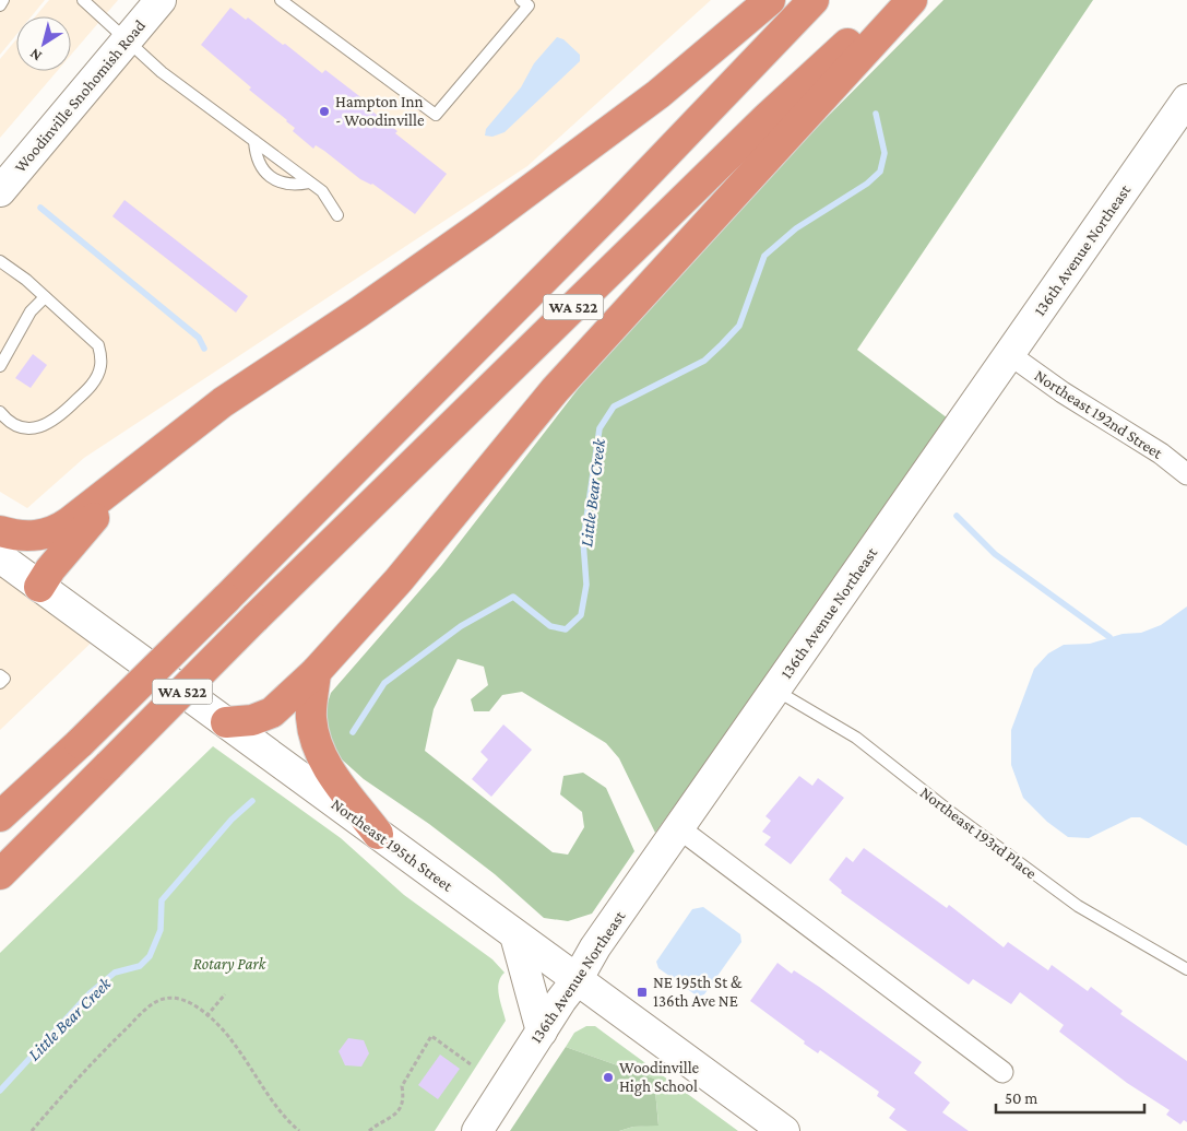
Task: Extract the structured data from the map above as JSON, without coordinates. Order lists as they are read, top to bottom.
{
  "streets": {
    "highway": ["WA 522"],
    "main road": ["Woodinville Snohomish Road", "136th Avenue Northeast", "Northeast 195th Street"],
    "street": ["Northeast 192nd Street"],
    "lane": ["Northeast 193rd Place"]
  },
  "crossings": [
    ["136th Avenue Northeast", "Northeast 192nd Street"],
    ["136th Avenue Northeast", "Northeast 193rd Place"],
    ["136th Avenue Northeast", "Northeast 195th Street"]
  ],
  "water": ["Little Bear Creek"],
  "parks": ["Rotary Park"],
  "places": {
    "other": ["Hampton Inn - Woodinville", "Woodinville High School"],
    "transit": ["NE 195th St & 136th Ave NE"]
  },
  "scale_bar": "50 m",
  "north": "bottom left"
}
